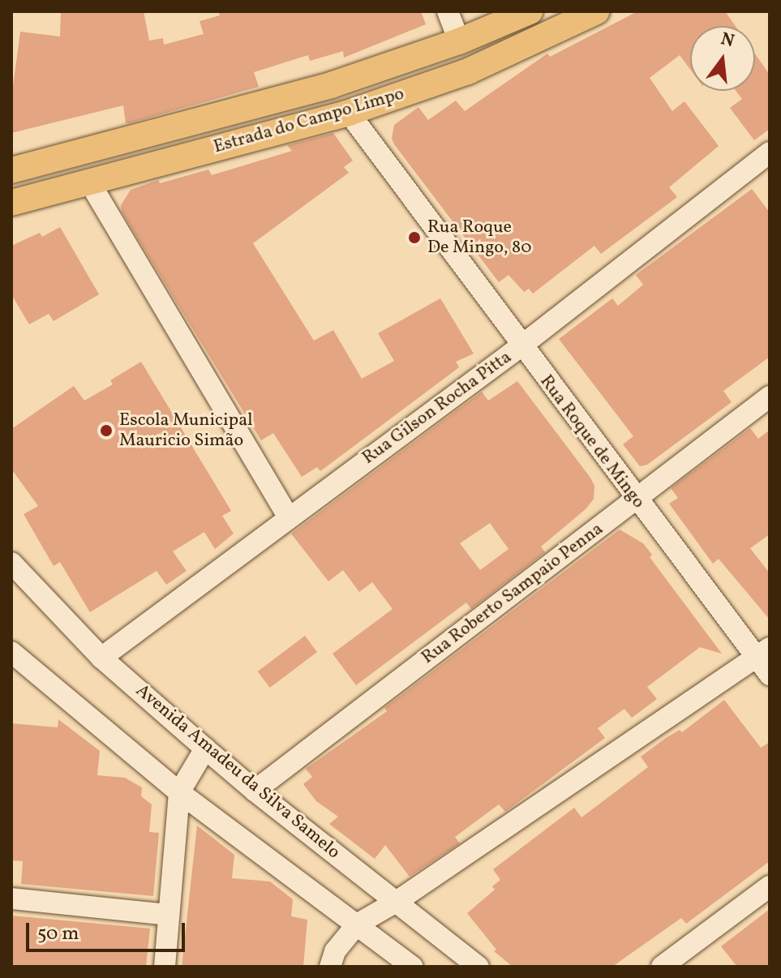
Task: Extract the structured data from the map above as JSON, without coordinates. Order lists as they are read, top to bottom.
{
  "streets": {
    "main road": ["Estrada do Campo Limpo"],
    "street": [
      "Rua Gilson Rocha Pitta",
      "Rua Roque de Mingo",
      "Rua Roberto Sampaio Penna",
      "Avenida Amadeu da Silva Samelo"
    ]
  },
  "crossings": [
    ["Estrada do Campo Limpo", "Rua Roque de Mingo"],
    ["Rua Gilson Rocha Pitta", "Rua Roque de Mingo"],
    ["Rua Gilson Rocha Pitta", "Avenida Amadeu da Silva Samelo"],
    ["Rua Roque de Mingo", "Rua Roberto Sampaio Penna"],
    ["Rua Roberto Sampaio Penna", "Avenida Amadeu da Silva Samelo"]
  ],
  "places": ["Rua Roque De Mingo, 80", "Escola Municipal Mauricio Simão"],
  "scale_bar": "50 m",
  "north": "top"
}
